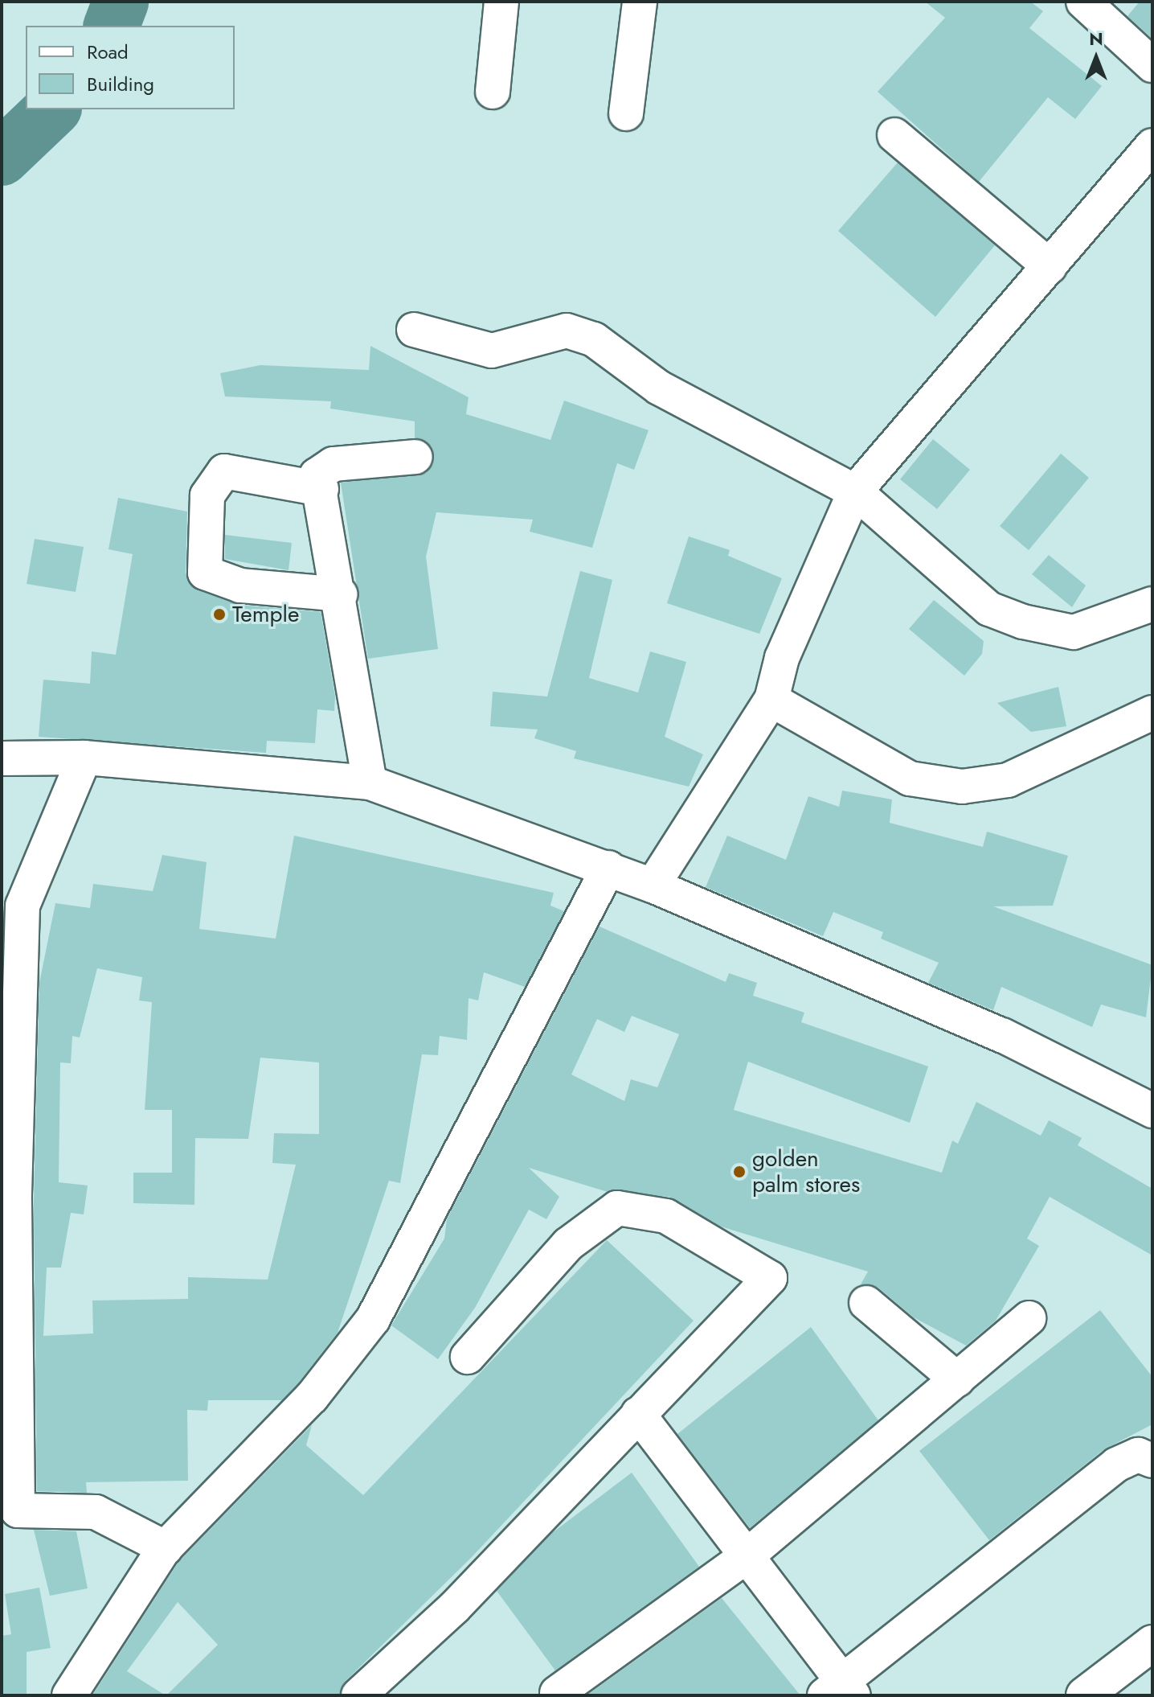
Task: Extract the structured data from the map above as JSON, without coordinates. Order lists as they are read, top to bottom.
{
  "places": ["Temple", "golden palm stores"],
  "legend": ["Road", "Building"],
  "north": "top"
}
